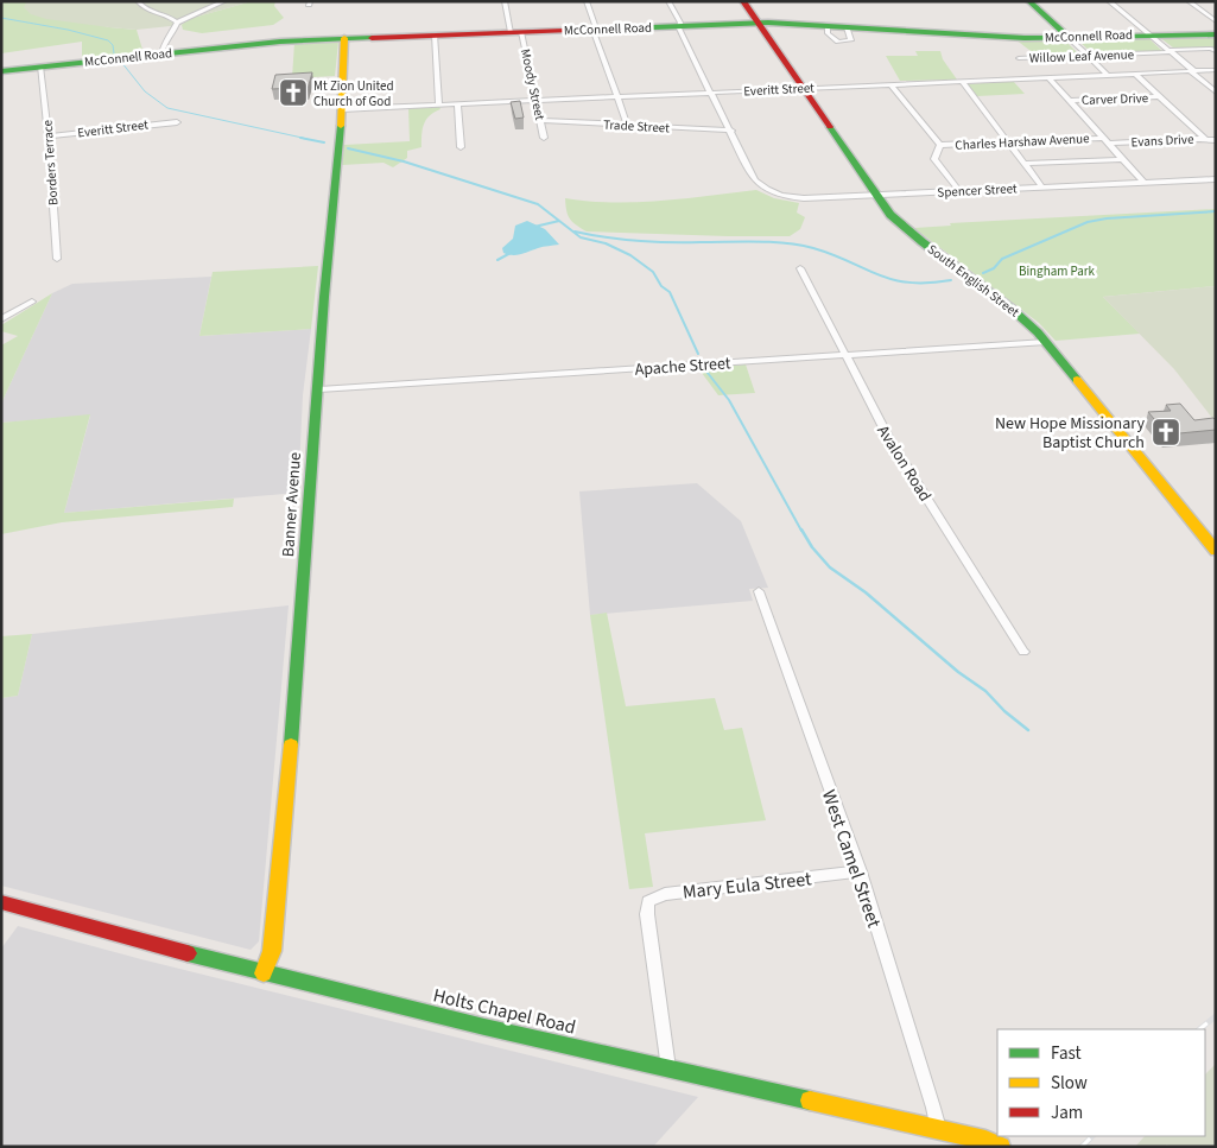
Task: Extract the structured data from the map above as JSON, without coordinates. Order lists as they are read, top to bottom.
{
  "streets": {
    "street": [
      "McConnell Road",
      "Willow Leaf Avenue",
      "Moody Street",
      "Everitt Street",
      "Carver Drive",
      "Trade Street",
      "Evans Drive",
      "Charles Harshaw Avenue",
      "Borders Terrace",
      "Spencer Street",
      "South English Street",
      "Apache Street",
      "Avalon Road",
      "Banner Avenue",
      "West Camel Street",
      "Mary Eula Street",
      "Holts Chapel Road"
    ]
  },
  "crossings": [
    ["McConnell Road", "Moody Street"],
    ["McConnell Road", "Borders Terrace"],
    ["McConnell Road", "South English Street"],
    ["McConnell Road", "Banner Avenue"],
    ["Willow Leaf Avenue", "Everitt Street"],
    ["Moody Street", "Everitt Street"],
    ["Moody Street", "Trade Street"],
    ["Everitt Street", "Borders Terrace"],
    ["Everitt Street", "South English Street"],
    ["Everitt Street", "Banner Avenue"],
    ["Trade Street", "Spencer Street"],
    ["Evans Drive", "Charles Harshaw Avenue"],
    ["Spencer Street", "South English Street"],
    ["South English Street", "Apache Street"],
    ["Apache Street", "Avalon Road"],
    ["Apache Street", "Banner Avenue"],
    ["Banner Avenue", "Holts Chapel Road"],
    ["West Camel Street", "Mary Eula Street"],
    ["West Camel Street", "Holts Chapel Road"],
    ["Mary Eula Street", "Holts Chapel Road"]
  ],
  "parks": ["Bingham Park"],
  "places": {
    "church": ["Mt Zion United Church of God", "New Hope Missionary Baptist Church"]
  },
  "legend": ["Fast", "Slow", "Jam"]
}
